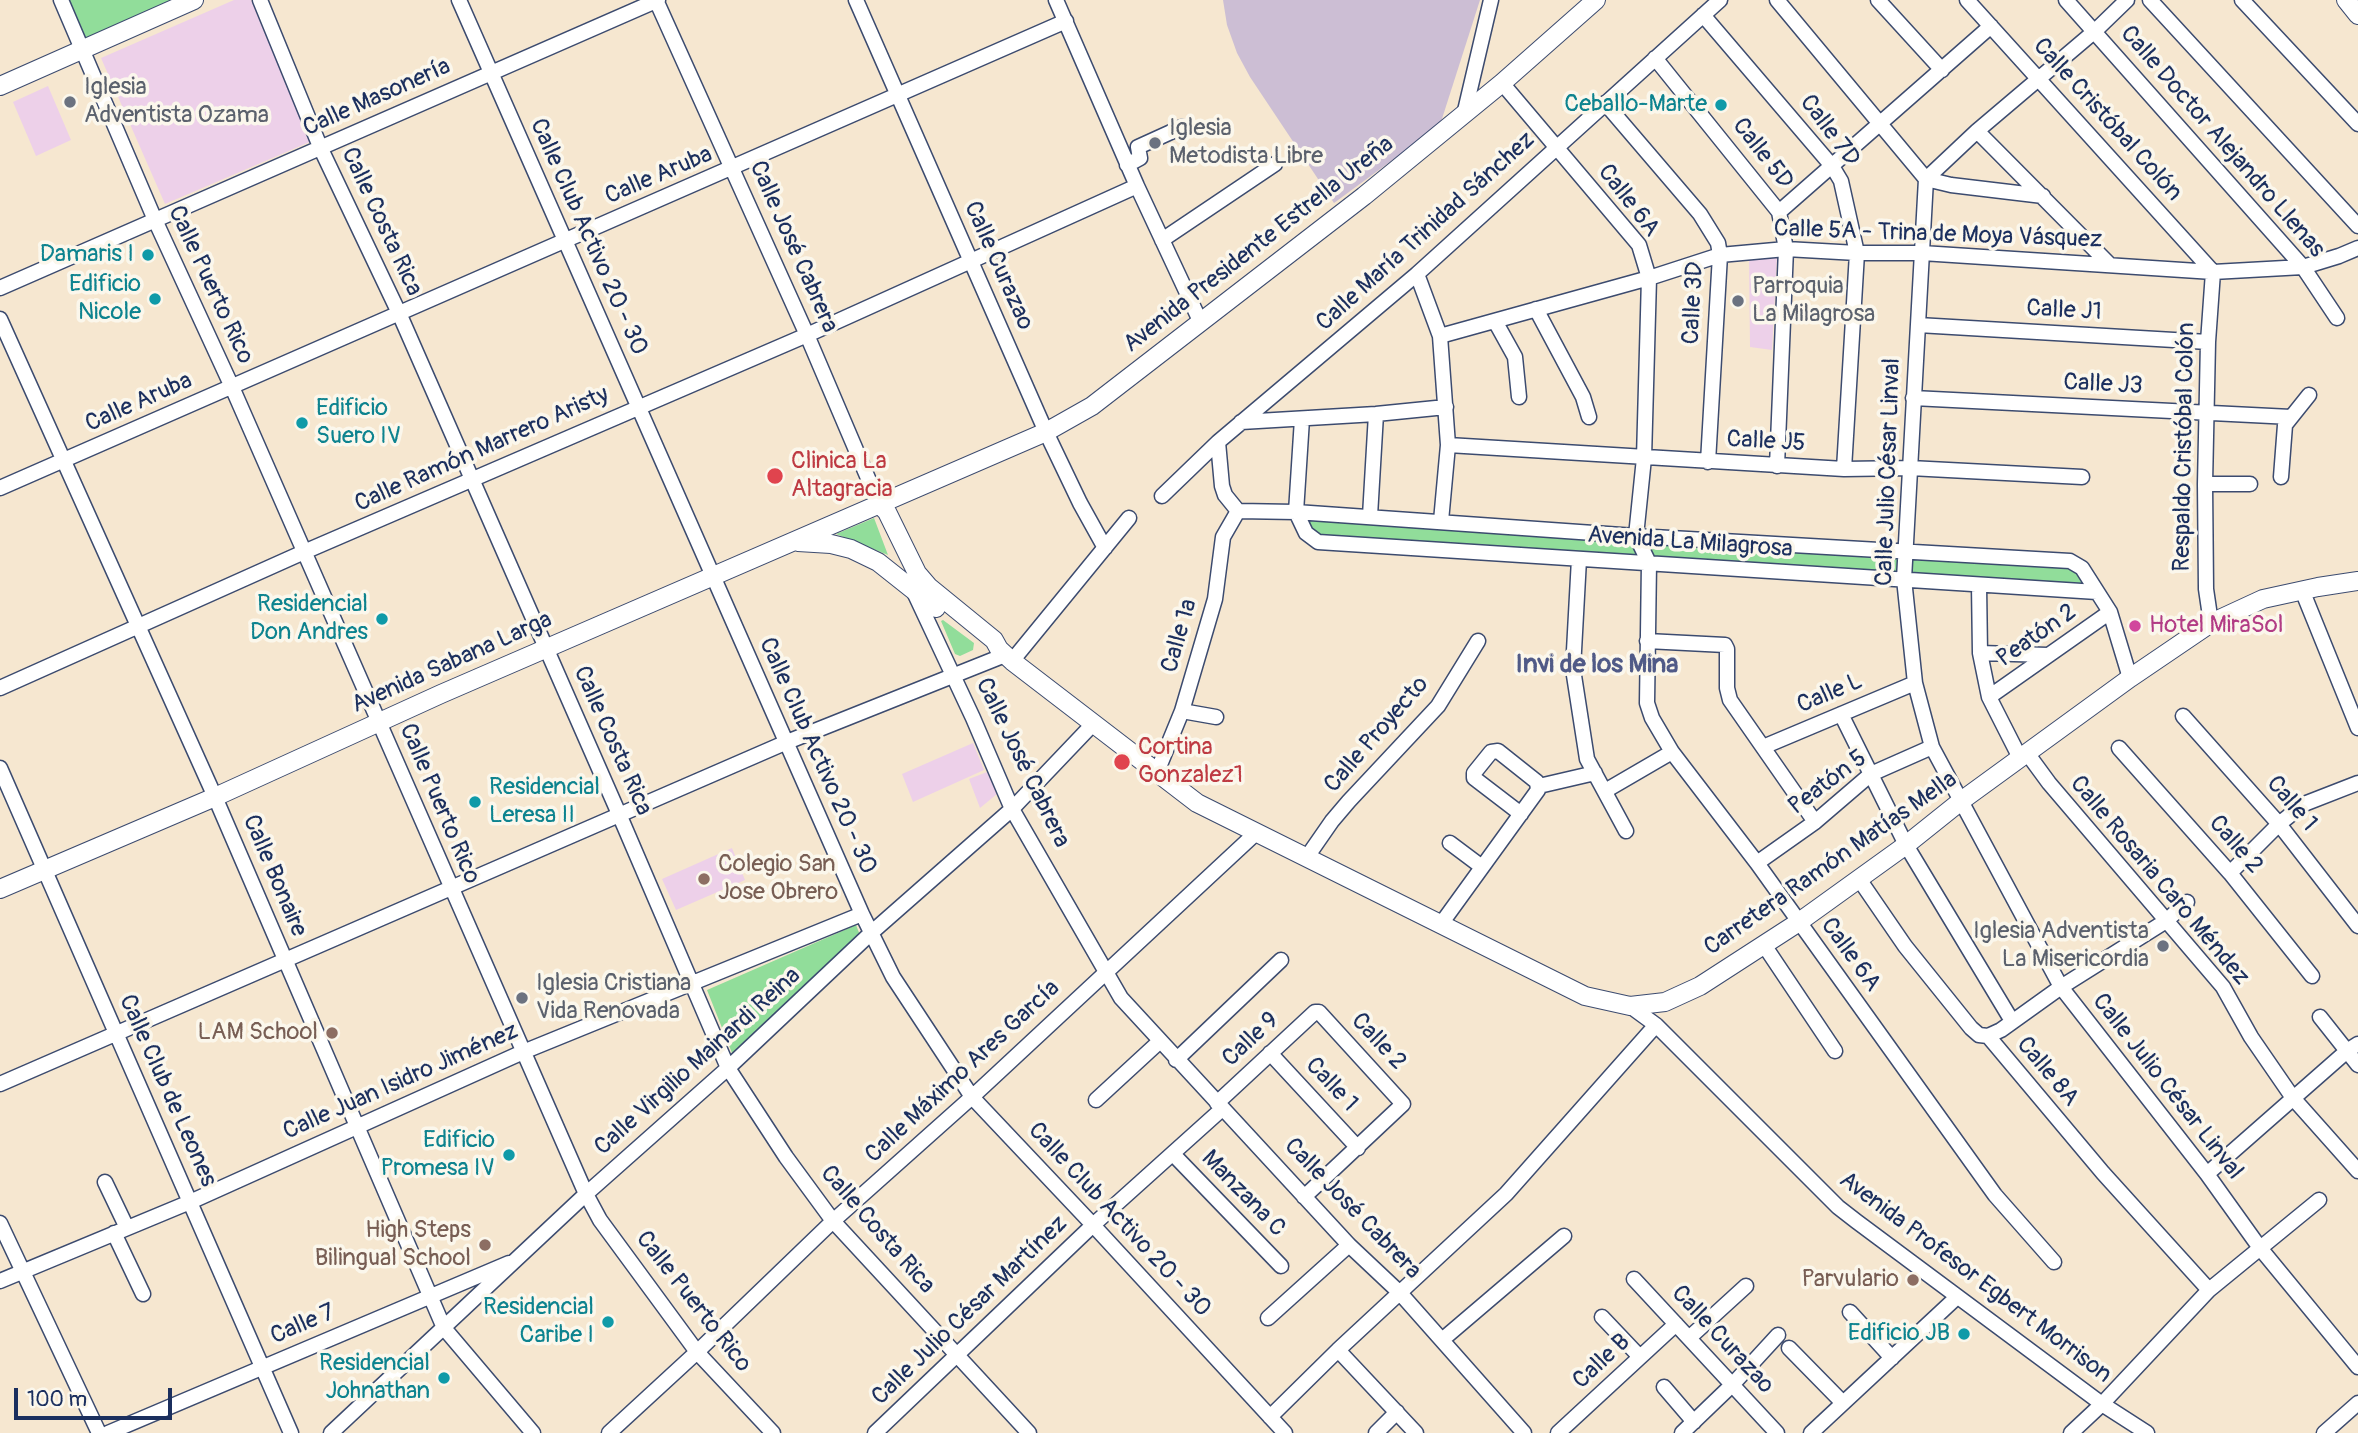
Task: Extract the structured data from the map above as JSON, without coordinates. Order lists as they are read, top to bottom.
{
  "streets": {
    "main road": [
      "Avenida Presidente Estrella Ureña",
      "Calle José Cabrera",
      "Avenida Sabana Larga",
      "Carretera Ramón Matías Mella"
    ],
    "street": [
      "Calle Masonería",
      "Calle Cristóbal Colón",
      "Calle 7D",
      "Calle Doctor Alejandro Llenas",
      "Calle 5D",
      "Calle Aruba",
      "Calle 6A",
      "Calle Costa Rica",
      "Calle María Trinidad Sánchez",
      "Calle 5A - Trina de Moya Vásquez",
      "Calle Club Activo 20 - 30",
      "Calle Curazao",
      "Calle Puerto Rico",
      "Calle 3D",
      "Calle J1",
      "Calle J3",
      "Calle J5",
      "Respaldo Cristóbal Colón",
      "Calle Ramón Marrero Aristy",
      "Calle Julio César Linval",
      "Avenida La Milagrosa",
      "Calle 1a",
      "Peatón 2",
      "Calle L",
      "Calle Proyecto",
      "Peatón 5",
      "Calle 1",
      "Calle 2",
      "Calle Bonaire",
      "Calle Rosaria Caro Méndez",
      "Calle 9",
      "Calle Virgilio Mainardi Reina",
      "Calle Máximo Ares García",
      "Calle 8A",
      "Calle Juan Isidro Jiménez",
      "Calle Club de Leones",
      "Manzana C",
      "Avenida Profesor Egbert Morrison",
      "Calle Julio César Martínez",
      "Calle 7",
      "Calle B"
    ]
  },
  "crossings": [
    ["Calle Masonería", "Calle Costa Rica"],
    ["Calle Masonería", "Calle Club Activo 20 - 30"],
    ["Calle Masonería", "Calle José Cabrera"],
    ["Calle Masonería", "Calle Puerto Rico"],
    ["Calle Cristóbal Colón", "Calle 5A - Trina de Moya Vásquez"],
    ["Calle Cristóbal Colón", "Respaldo Cristóbal Colón"],
    ["Calle 7D", "Calle María Trinidad Sánchez"],
    ["Calle 7D", "Calle 5A - Trina de Moya Vásquez"],
    ["Calle 7D", "Calle J5"],
    ["Calle Doctor Alejandro Llenas", "Calle 5A - Trina de Moya Vásquez"],
    ["Calle 5D", "Calle María Trinidad Sánchez"],
    ["Calle 5D", "Calle 5A - Trina de Moya Vásquez"],
    ["Calle 5D", "Calle J5"],
    ["Calle Aruba", "Calle Costa Rica"],
    ["Calle Aruba", "Calle Club Activo 20 - 30"],
    ["Calle Aruba", "Calle José Cabrera"],
    ["Calle Aruba", "Calle Curazao"],
    ["Calle Aruba", "Calle Puerto Rico"],
    ["Calle Aruba", "Calle Bonaire"],
    ["Calle 6A", "Calle María Trinidad Sánchez"],
    ["Calle 6A", "Calle 5A - Trina de Moya Vásquez"],
    ["Calle 6A", "Avenida Presidente Estrella Ureña"],
    ["Calle 6A", "Calle J5"],
    ["Calle 6A", "Avenida La Milagrosa"],
    ["Calle 6A", "Peatón 5"],
    ["Calle 6A", "Carretera Ramón Matías Mella"],
    ["Calle Costa Rica", "Calle Ramón Marrero Aristy"],
    ["Calle Costa Rica", "Avenida Sabana Larga"],
    ["Calle Costa Rica", "Calle Virgilio Mainardi Reina"],
    ["Calle Costa Rica", "Calle Máximo Ares García"],
    ["Calle Costa Rica", "Calle Juan Isidro Jiménez"],
    ["Calle Costa Rica", "Calle Julio César Martínez"],
    ["Calle María Trinidad Sánchez", "Calle 3D"],
    ["Calle 5A - Trina de Moya Vásquez", "Calle 3D"],
    ["Calle 5A - Trina de Moya Vásquez", "Respaldo Cristóbal Colón"],
    ["Calle 5A - Trina de Moya Vásquez", "Calle Julio César Linval"],
    ["Calle Club Activo 20 - 30", "Calle Ramón Marrero Aristy"],
    ["Calle Club Activo 20 - 30", "Avenida Sabana Larga"],
    ["Calle Club Activo 20 - 30", "Calle Virgilio Mainardi Reina"],
    ["Calle Club Activo 20 - 30", "Calle Máximo Ares García"],
    ["Calle Club Activo 20 - 30", "Calle Juan Isidro Jiménez"],
    ["Calle Club Activo 20 - 30", "Calle Julio César Martínez"],
    ["Avenida Presidente Estrella Ureña", "Calle Curazao"],
    ["Avenida Presidente Estrella Ureña", "Avenida Sabana Larga"],
    ["Calle José Cabrera", "Calle Ramón Marrero Aristy"],
    ["Calle José Cabrera", "Avenida Sabana Larga"],
    ["Calle José Cabrera", "Carretera Ramón Matías Mella"],
    ["Calle José Cabrera", "Calle 9"],
    ["Calle José Cabrera", "Calle Virgilio Mainardi Reina"],
    ["Calle José Cabrera", "Calle Máximo Ares García"],
    ["Calle José Cabrera", "Calle Julio César Martínez"],
    ["Calle Curazao", "Calle Ramón Marrero Aristy"],
    ["Calle Curazao", "Calle B"],
    ["Calle Puerto Rico", "Calle Ramón Marrero Aristy"],
    ["Calle Puerto Rico", "Avenida Sabana Larga"],
    ["Calle Puerto Rico", "Calle Virgilio Mainardi Reina"],
    ["Calle Puerto Rico", "Calle Máximo Ares García"],
    ["Calle Puerto Rico", "Calle Juan Isidro Jiménez"],
    ["Calle 3D", "Calle J5"],
    ["Calle J1", "Respaldo Cristóbal Colón"],
    ["Calle J1", "Calle Julio César Linval"],
    ["Calle J3", "Respaldo Cristóbal Colón"],
    ["Calle J3", "Calle Julio César Linval"],
    ["Calle J5", "Calle Julio César Linval"],
    ["Respaldo Cristóbal Colón", "Carretera Ramón Matías Mella"],
    ["Calle Ramón Marrero Aristy", "Calle Bonaire"],
    ["Calle Julio César Linval", "Avenida La Milagrosa"],
    ["Calle Julio César Linval", "Calle L"],
    ["Calle Julio César Linval", "Peatón 5"],
    ["Calle Julio César Linval", "Carretera Ramón Matías Mella"],
    ["Avenida La Milagrosa", "Calle 1a"],
    ["Avenida La Milagrosa", "Peatón 2"],
    ["Avenida La Milagrosa", "Carretera Ramón Matías Mella"],
    ["Avenida La Milagrosa", "Calle Rosaria Caro Méndez"],
    ["Calle 1a", "Carretera Ramón Matías Mella"],
    ["Peatón 2", "Calle Rosaria Caro Méndez"],
    ["Avenida Sabana Larga", "Carretera Ramón Matías Mella"],
    ["Avenida Sabana Larga", "Calle Bonaire"],
    ["Avenida Sabana Larga", "Calle Club de Leones"],
    ["Calle Proyecto", "Carretera Ramón Matías Mella"],
    ["Calle 1", "Calle 2"],
    ["Calle 1", "Calle 9"],
    ["Calle 2", "Calle 9"],
    ["Carretera Ramón Matías Mella", "Calle Rosaria Caro Méndez"],
    ["Carretera Ramón Matías Mella", "Calle Virgilio Mainardi Reina"],
    ["Carretera Ramón Matías Mella", "Calle Máximo Ares García"],
    ["Carretera Ramón Matías Mella", "Calle 8A"],
    ["Carretera Ramón Matías Mella", "Avenida Profesor Egbert Morrison"],
    ["Calle Bonaire", "Calle Virgilio Mainardi Reina"],
    ["Calle Bonaire", "Calle Juan Isidro Jiménez"],
    ["Calle Bonaire", "Calle 7"],
    ["Calle 9", "Calle Julio César Martínez"],
    ["Calle Virgilio Mainardi Reina", "Calle 7"],
    ["Calle Juan Isidro Jiménez", "Calle Club de Leones"],
    ["Calle Club de Leones", "Calle 7"],
    ["Manzana C", "Calle Julio César Martínez"]
  ],
  "districts": ["Invi de los Mina"],
  "places": [
    "Iglesia Adventista Ozama",
    "Ceballo-Marte",
    "Iglesia Metodista Libre",
    "Damaris I",
    "Edificio Nicole",
    "Parroquia La Milagrosa",
    "Edificio Suero IV",
    "Clinica La Altagracia",
    "Residencial Don Andres",
    "Hotel MiraSol",
    "Cortina Gonzalez1",
    "Residencial Leresa II",
    "Colegio San Jose Obrero",
    "Iglesia Adventista La Misericordia",
    "Iglesia Cristiana Vida Renovada",
    "LAM School",
    "Edificio Promesa IV",
    "High Steps Bilingual School",
    "Parvulario",
    "Residencial Caribe I",
    "Edificio JB",
    "Residencial Johnathan"
  ],
  "scale_bar": "100 m"
}
